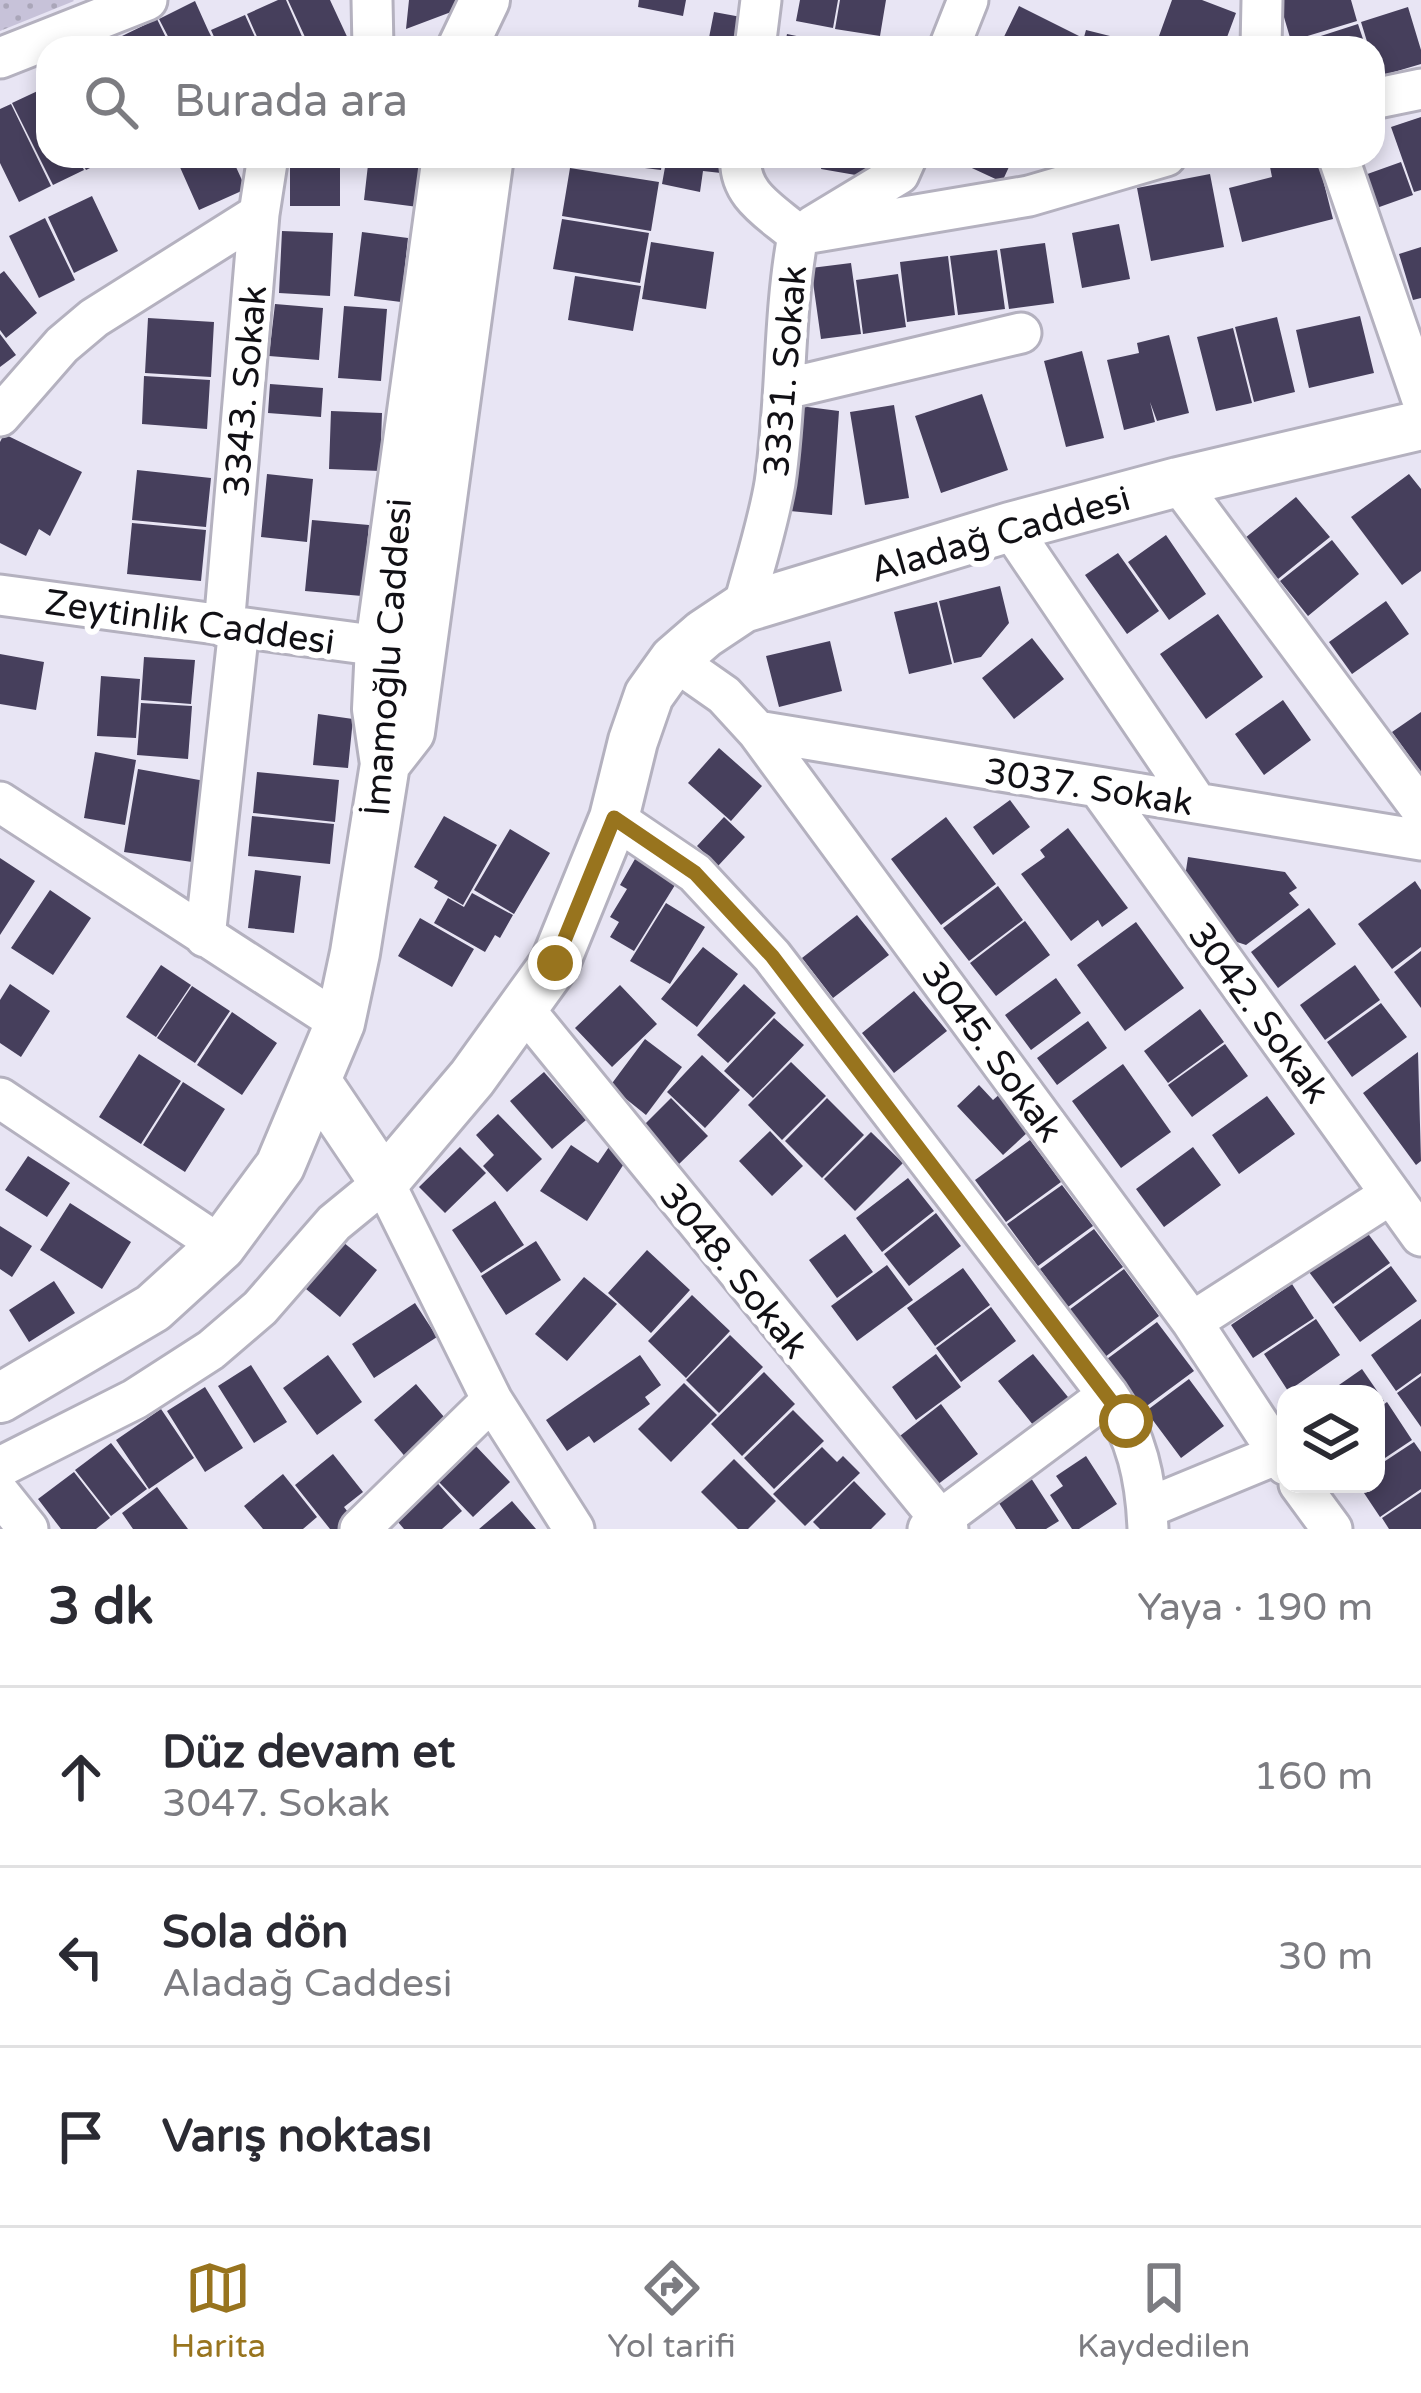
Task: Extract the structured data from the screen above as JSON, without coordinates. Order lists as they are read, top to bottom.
{
  "streets": {
    "main road": ["Aladağ Caddesi", "İmamoğlu Caddesi"],
    "street": [
      "3331. Sokak",
      "3343. Sokak",
      "Zeytinlik Caddesi",
      "3037. Sokak",
      "3042. Sokak",
      "3045. Sokak",
      "3048. Sokak"
    ]
  },
  "crossings": [
    ["3331. Sokak", "Aladağ Caddesi"],
    ["3343. Sokak", "Zeytinlik Caddesi"],
    ["Aladağ Caddesi", "3045. Sokak"],
    ["Aladağ Caddesi", "3048. Sokak"],
    ["Zeytinlik Caddesi", "İmamoğlu Caddesi"],
    ["3037. Sokak", "3042. Sokak"],
    ["3037. Sokak", "3045. Sokak"]
  ],
  "page": {
    "search": "Burada ara",
    "heading": ["3 dk", "Yaya · 190 m"],
    "list": [
      ["Düz devam et", "3047. Sokak", "160 m"],
      ["Sola dön", "Aladağ Caddesi", "30 m"],
      "Varış noktası"
    ],
    "nav": ["Harita", "Yol tarifi", "Kaydedilen"]
  }
}
